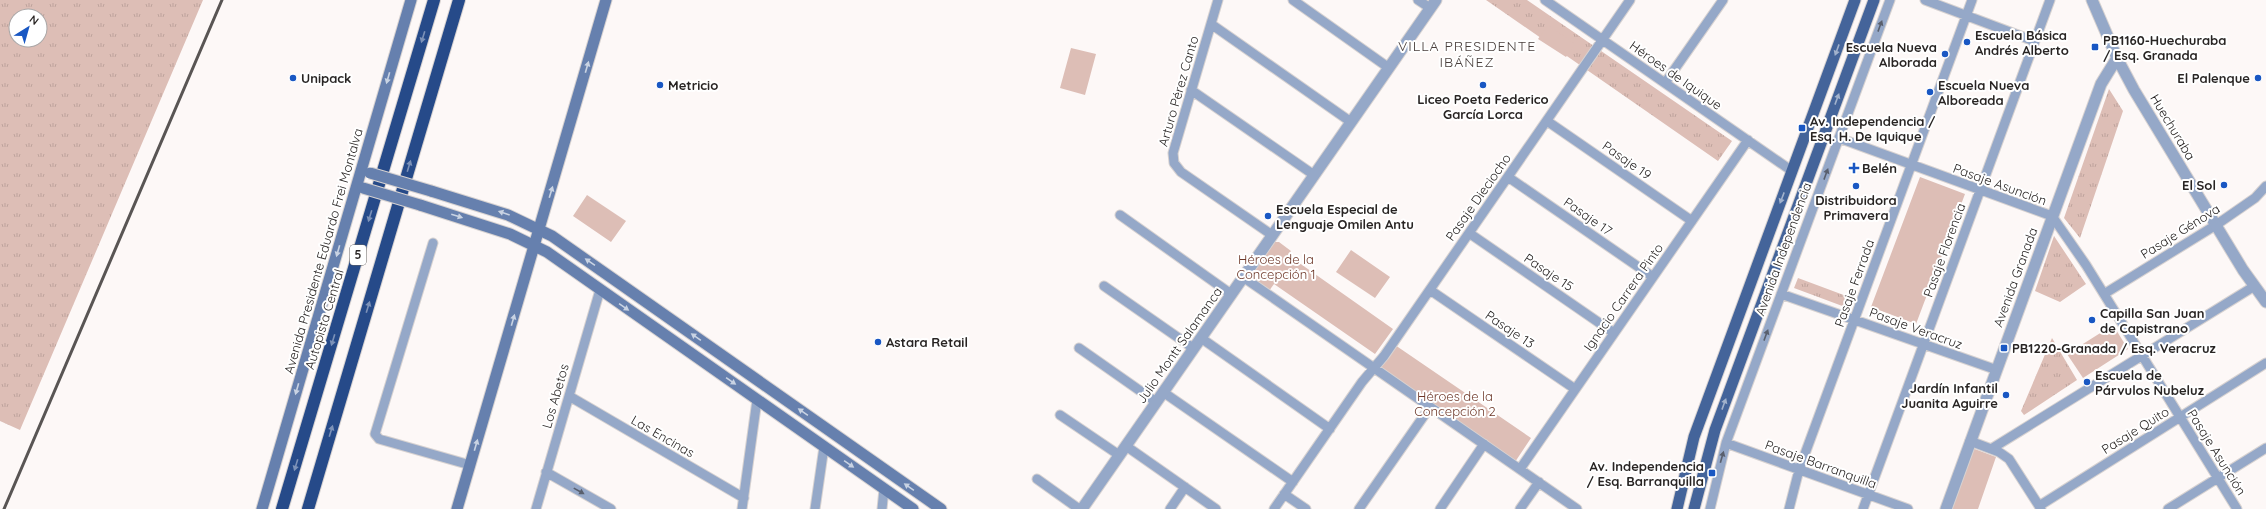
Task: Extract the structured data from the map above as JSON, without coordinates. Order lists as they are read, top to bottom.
{
  "streets": {
    "highway": ["5", "Autopista Central"],
    "main road": ["Avenida Independencia", "Avenida Presidente Eduardo Frei Montalva"],
    "street": [
      "Héroes de Iquique",
      "Arturo Pérez Canto",
      "Huechuraba",
      "Pasaje 19",
      "Pasaje Asunción",
      "Pasaje Dieciocho",
      "Pasaje 17",
      "Pasaje Génova",
      "Pasaje Florencia",
      "Pasaje 15",
      "Avenida Granada",
      "Pasaje Ferrada",
      "Ignacio Carrera Pinto",
      "Pasaje Veracruz",
      "Pasaje 13",
      "Julio Montt Salamanca",
      "Los Abetos",
      "Pasaje Quito",
      "Las Encinas",
      "Pasaje Barranquilla"
    ]
  },
  "crossings": [
    ["Héroes de Iquique", "Pasaje Dieciocho"],
    ["Héroes de Iquique", "Avenida Independencia"],
    ["Héroes de Iquique", "Ignacio Carrera Pinto"],
    ["Arturo Pérez Canto", "Julio Montt Salamanca"],
    ["Huechuraba", "Pasaje Génova"],
    ["Huechuraba", "Avenida Granada"],
    ["Pasaje 19", "Pasaje Dieciocho"],
    ["Pasaje 19", "Ignacio Carrera Pinto"],
    ["Pasaje Asunción", "Pasaje Génova"],
    ["Pasaje Asunción", "Avenida Independencia"],
    ["Pasaje Asunción", "Pasaje Florencia"],
    ["Pasaje Asunción", "Avenida Granada"],
    ["Pasaje Asunción", "Pasaje Ferrada"],
    ["Pasaje Asunción", "Pasaje Quito"],
    ["Pasaje Dieciocho", "Pasaje 17"],
    ["Pasaje Dieciocho", "Pasaje 15"],
    ["Pasaje Dieciocho", "Pasaje 13"],
    ["Pasaje 17", "Ignacio Carrera Pinto"],
    ["Avenida Independencia", "Pasaje Veracruz"],
    ["Avenida Independencia", "Pasaje Barranquilla"],
    ["Pasaje Florencia", "Pasaje Veracruz"],
    ["Pasaje Florencia", "Pasaje Barranquilla"],
    ["Pasaje 15", "Ignacio Carrera Pinto"],
    ["Avenida Granada", "Pasaje Veracruz"],
    ["Pasaje Ferrada", "Pasaje Veracruz"],
    ["Pasaje Ferrada", "Pasaje Barranquilla"],
    ["Ignacio Carrera Pinto", "Pasaje 13"],
    ["Los Abetos", "Las Encinas"]
  ],
  "one_way": ["Avenida Presidente Eduardo Frei Montalva"],
  "districts": ["VILLA PRESIDENTE IBÁÑEZ"],
  "parks": ["Héroes de la Concepción 1", "Héroes de la Concepción 2"],
  "places": {
    "other": [
      "Escuela Básica Andrés Alberto",
      "Escuela Nueva Alborada",
      "Unipack",
      "El Palenque",
      "Metricio",
      "Liceo Poeta Federico García Lorca",
      "Escuela Nueva Alboreada",
      "El Sol",
      "Distribuidora Primavera",
      "Escuela Especial de Lenguaje Omilen Antu",
      "Capilla San Juan de Capistrano",
      "Astara Retail",
      "Escuela de Párvulos Nubeluz",
      "Jardín Infantil Juanita Aguirre"
    ],
    "transit": [
      "PB1160-Huechuraba / Esq. Granada",
      "Av. Independencia / Esq. H. De Iquique",
      "PB1220-Granada / Esq. Veracruz",
      "Av. Independencia / Esq. Barranquilla"
    ],
    "health": ["Belén"]
  },
  "north": "top right"
}
